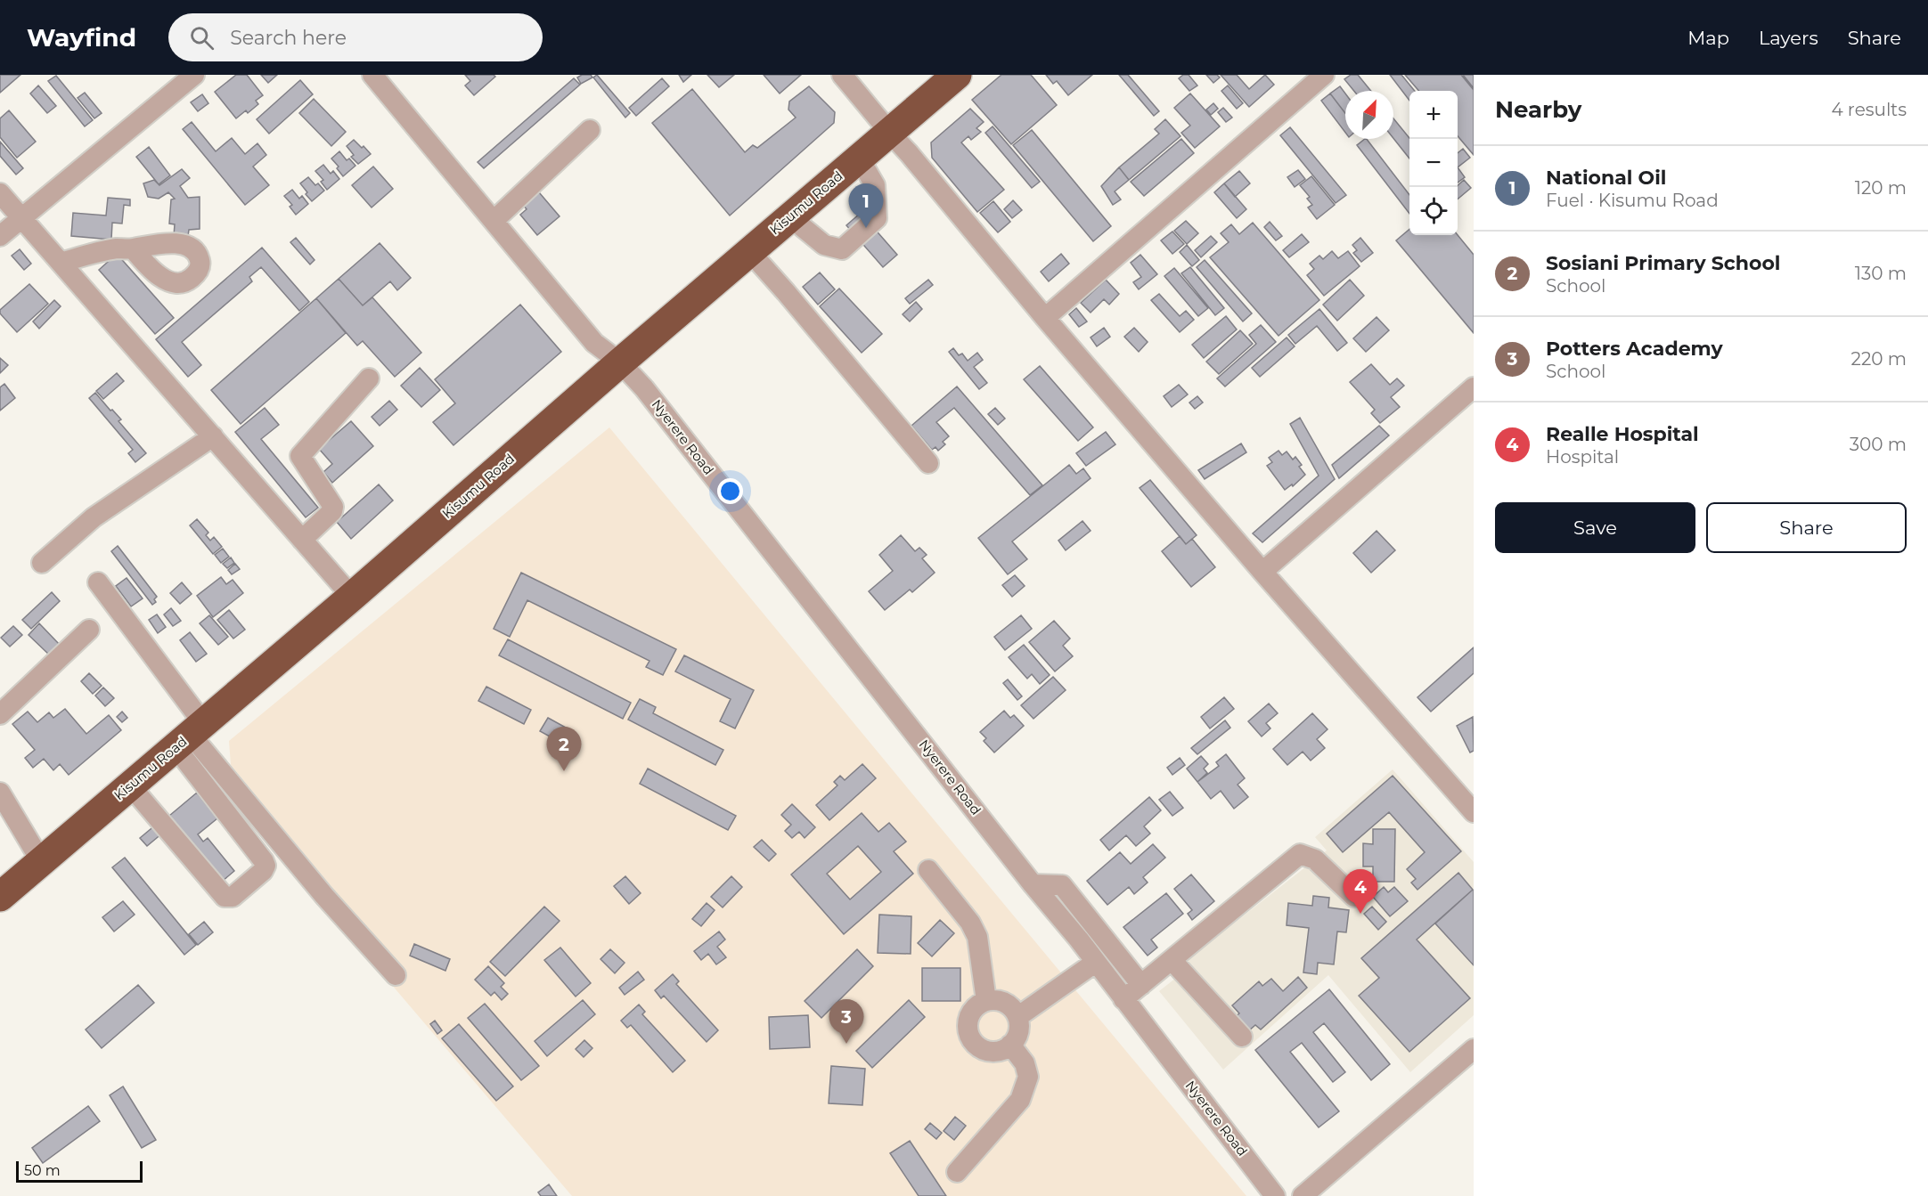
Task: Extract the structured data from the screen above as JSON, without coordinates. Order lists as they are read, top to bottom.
{
  "streets": {
    "highway": ["Kisumu Road"],
    "street": ["Nyerere Road"]
  },
  "crossings": [
    ["Kisumu Road", "Nyerere Road"]
  ],
  "scale_bar": "50 m",
  "north": "top right",
  "page": {
    "header": "Wayfind",
    "search": "Search here",
    "nav": ["Map", "Layers", "Share"],
    "heading": ["Nearby", "4 results"],
    "map_buttons": ["+", "−"],
    "list": [
      {
        "mark": "1",
        "name": "National Oil",
        "note": "Fuel · Kisumu Road",
        "value": "120 m"
      },
      {
        "mark": "2",
        "name": "Sosiani Primary School",
        "note": "School",
        "value": "130 m"
      },
      {
        "mark": "3",
        "name": "Potters Academy",
        "note": "School",
        "value": "220 m"
      },
      {
        "mark": "4",
        "name": "Realle Hospital",
        "note": "Hospital",
        "value": "300 m"
      }
    ],
    "pins": [
      "1",
      "2",
      "4",
      "3"
    ],
    "buttons": ["Save", "Share"],
    "scale": "50 m"
  }
}
